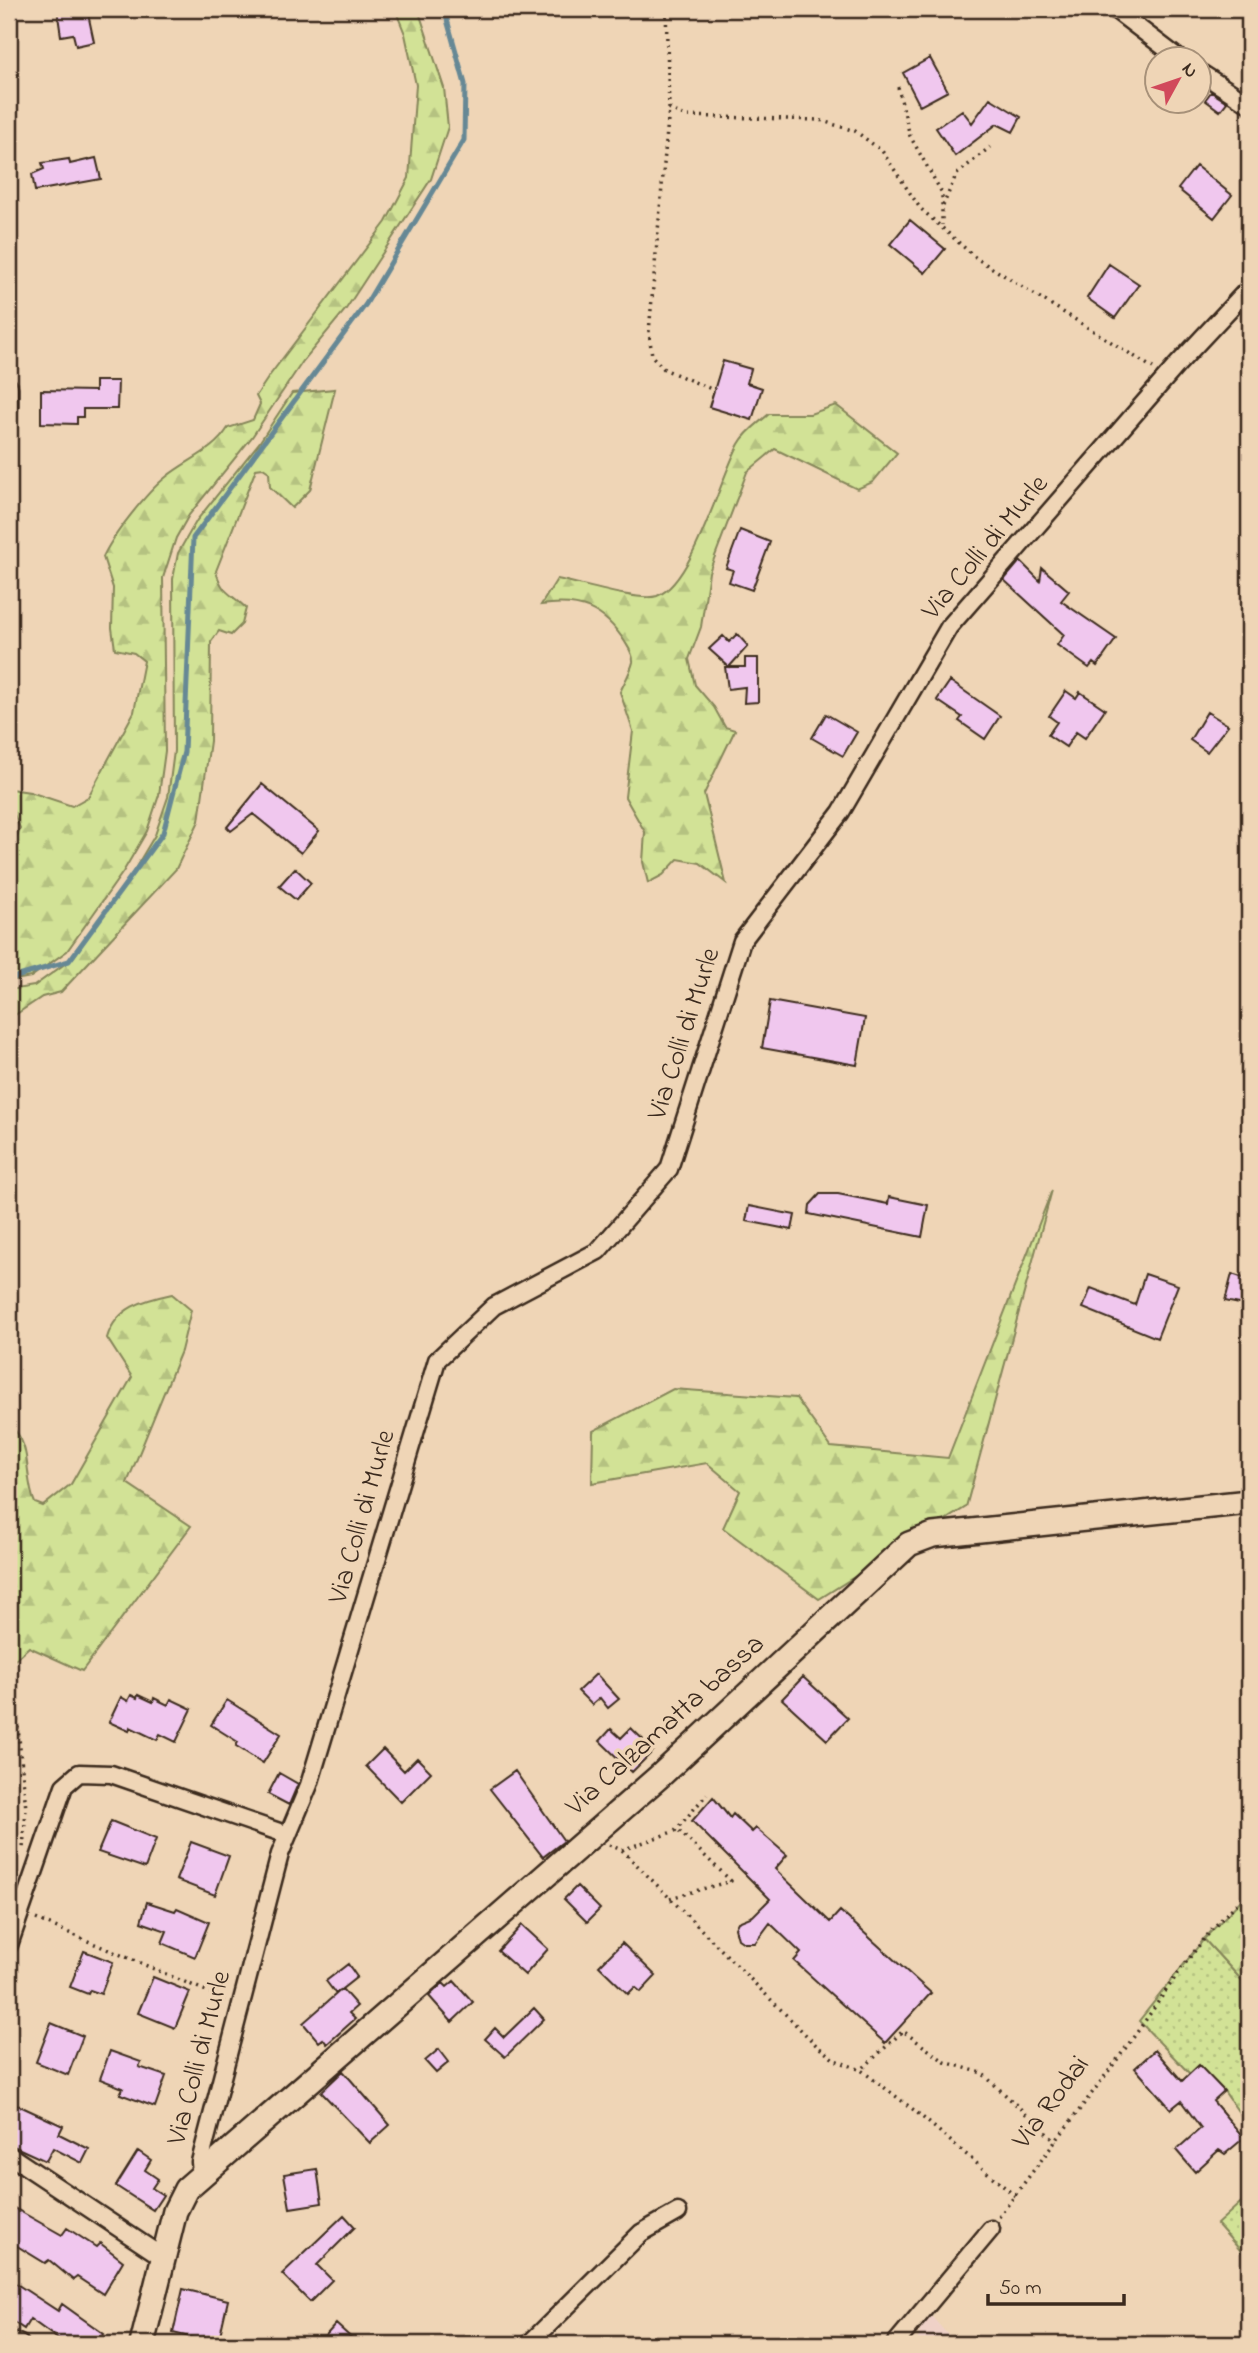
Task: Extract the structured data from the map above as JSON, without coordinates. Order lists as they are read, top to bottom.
{
  "streets": {
    "street": ["Via Colli di Murle", "Via Calzamatta bassa"],
    "path": ["Via Rodai"]
  },
  "crossings": [
    ["Via Colli di Murle", "Via Calzamatta bassa"]
  ],
  "scale_bar": "50 m",
  "north": "top right"
}
